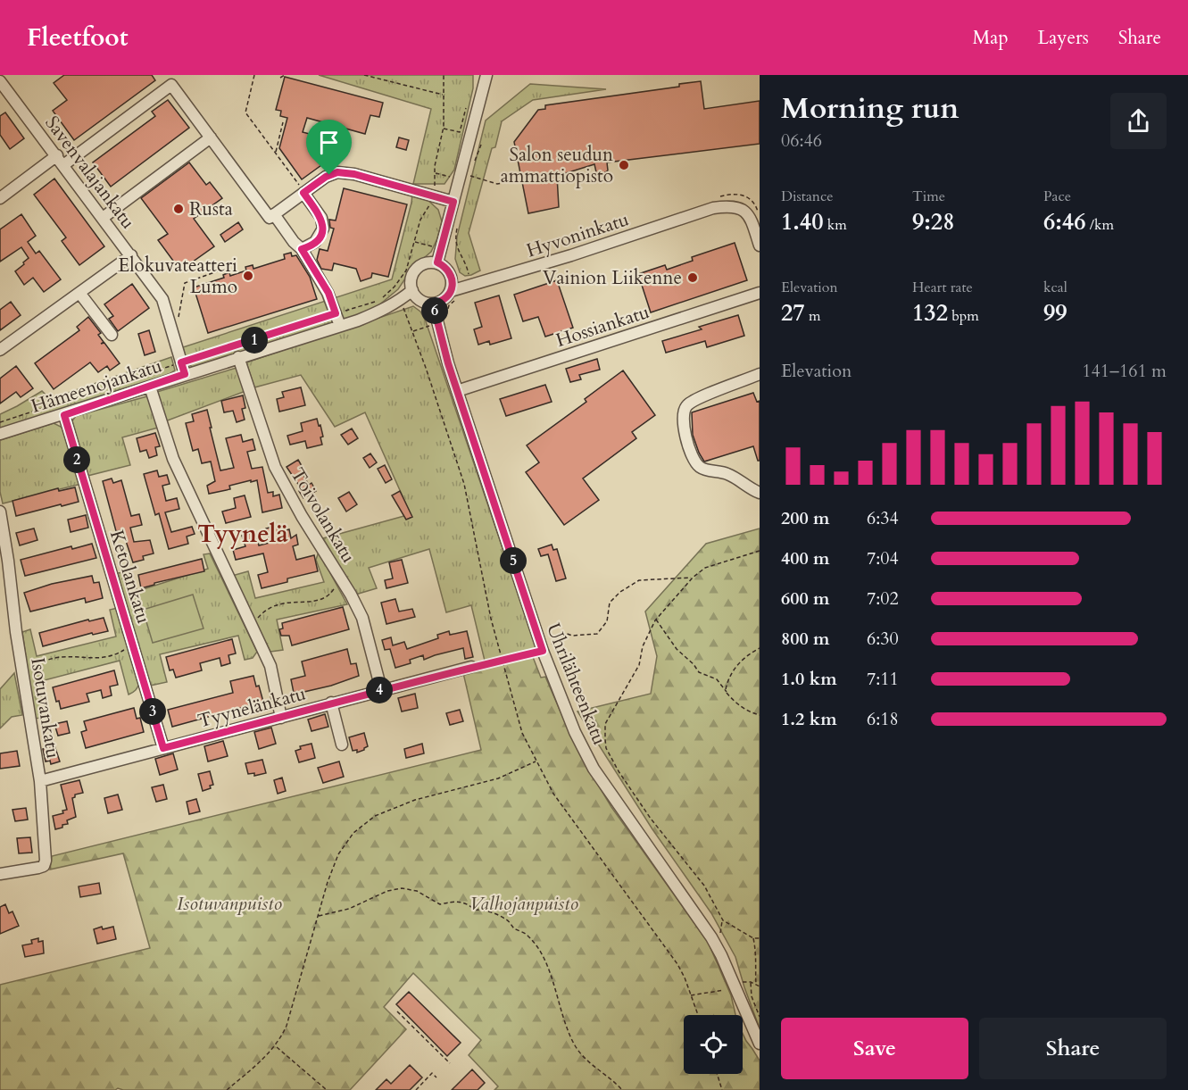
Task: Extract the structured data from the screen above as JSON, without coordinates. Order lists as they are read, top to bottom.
{
  "streets": {
    "street": [
      "Savenvalajankatu",
      "Hyvoninkatu",
      "Hossiankatu",
      "Hämeenojankatu",
      "Toivolankatu",
      "Ketolankatu",
      "Uhrilähteenkatu",
      "Tyynelänkatu",
      "Isotuvankatu"
    ]
  },
  "crossings": [
    ["Savenvalajankatu", "Hämeenojankatu"],
    ["Hyvoninkatu", "Hämeenojankatu"],
    ["Hyvoninkatu", "Uhrilähteenkatu"],
    ["Hossiankatu", "Uhrilähteenkatu"],
    ["Hämeenojankatu", "Toivolankatu"],
    ["Hämeenojankatu", "Ketolankatu"],
    ["Hämeenojankatu", "Uhrilähteenkatu"],
    ["Toivolankatu", "Tyynelänkatu"],
    ["Ketolankatu", "Tyynelänkatu"],
    ["Tyynelänkatu", "Isotuvankatu"]
  ],
  "districts": ["Tyynelä"],
  "parks": ["Isotuvanpuisto", "Valhojanpuisto"],
  "places": [
    "Salon seudun ammattiopisto",
    "Rusta",
    "Elokuvateatteri Lumo",
    "Vainion Liikenne"
  ],
  "page": {
    "header": "Fleetfoot",
    "nav": ["Map", "Layers", "Share"],
    "heading": ["Morning run", "06:46"],
    "stats": [
      ["Distance", "1.40 km"],
      ["Time", "9:28"],
      ["Pace", "6:46 /km"],
      ["Elevation", "27 m"],
      ["Heart rate", "132 bpm"],
      ["kcal", "99"]
    ],
    "pins": [
      "6",
      "1",
      "2",
      "5",
      "4",
      "3"
    ],
    "chart": ["Elevation", "141–161 m"],
    "list": [
      {
        "name": "200 m",
        "note": "6:34"
      },
      {
        "name": "400 m",
        "note": "7:04"
      },
      {
        "name": "600 m",
        "note": "7:02"
      },
      {
        "name": "800 m",
        "note": "6:30"
      },
      {
        "name": "1.0 km",
        "note": "7:11"
      },
      {
        "name": "1.2 km",
        "note": "6:18"
      }
    ],
    "buttons": ["Save", "Share"]
  }
}
